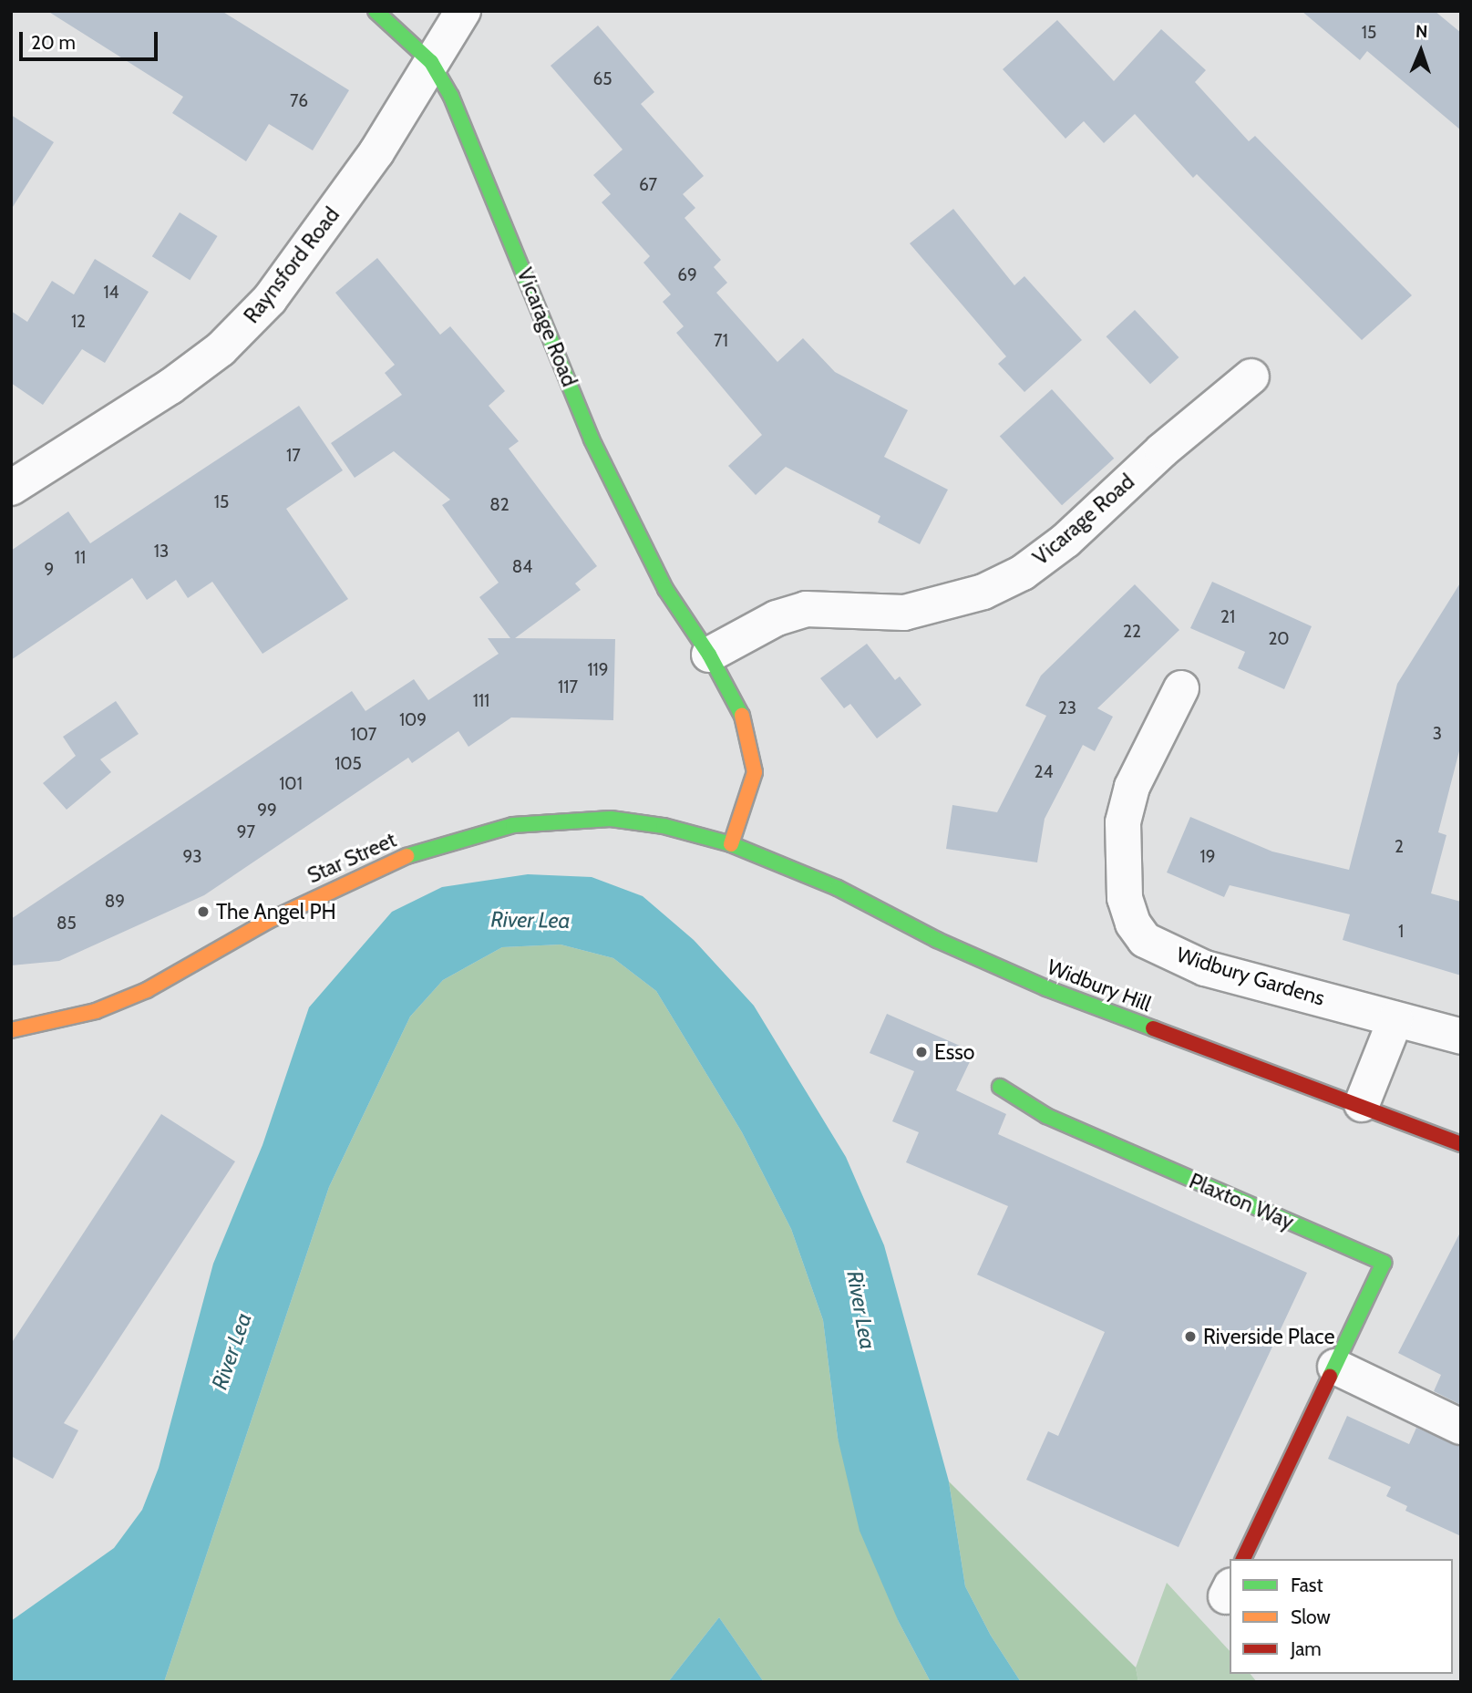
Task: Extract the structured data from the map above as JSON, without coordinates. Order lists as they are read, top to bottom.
{
  "streets": {
    "street": [
      "Raynsford Road",
      "Vicarage Road",
      "Star Street",
      "Widbury Gardens",
      "Widbury Hill",
      "Plaxton Way"
    ]
  },
  "crossings": [
    ["Raynsford Road", "Vicarage Road"],
    ["Vicarage Road", "Star Street"],
    ["Vicarage Road", "Widbury Hill"],
    ["Star Street", "Widbury Hill"]
  ],
  "water": ["River Lea"],
  "places": ["The Angel PH", "Esso", "Riverside Place"],
  "house_numbers": [
    "15",
    "65",
    "76",
    "67",
    "69",
    "14",
    "12",
    "71",
    "17",
    "15",
    "82",
    "13",
    "11",
    "84",
    "9",
    "21",
    "22",
    "20",
    "119",
    "117",
    "111",
    "23",
    "109",
    "3",
    "107",
    "105",
    "24",
    "101",
    "99",
    "97",
    "2",
    "93",
    "19",
    "89",
    "85",
    "1"
  ],
  "legend": ["Fast", "Slow", "Jam"],
  "scale_bar": "20 m",
  "north": "top"
}
